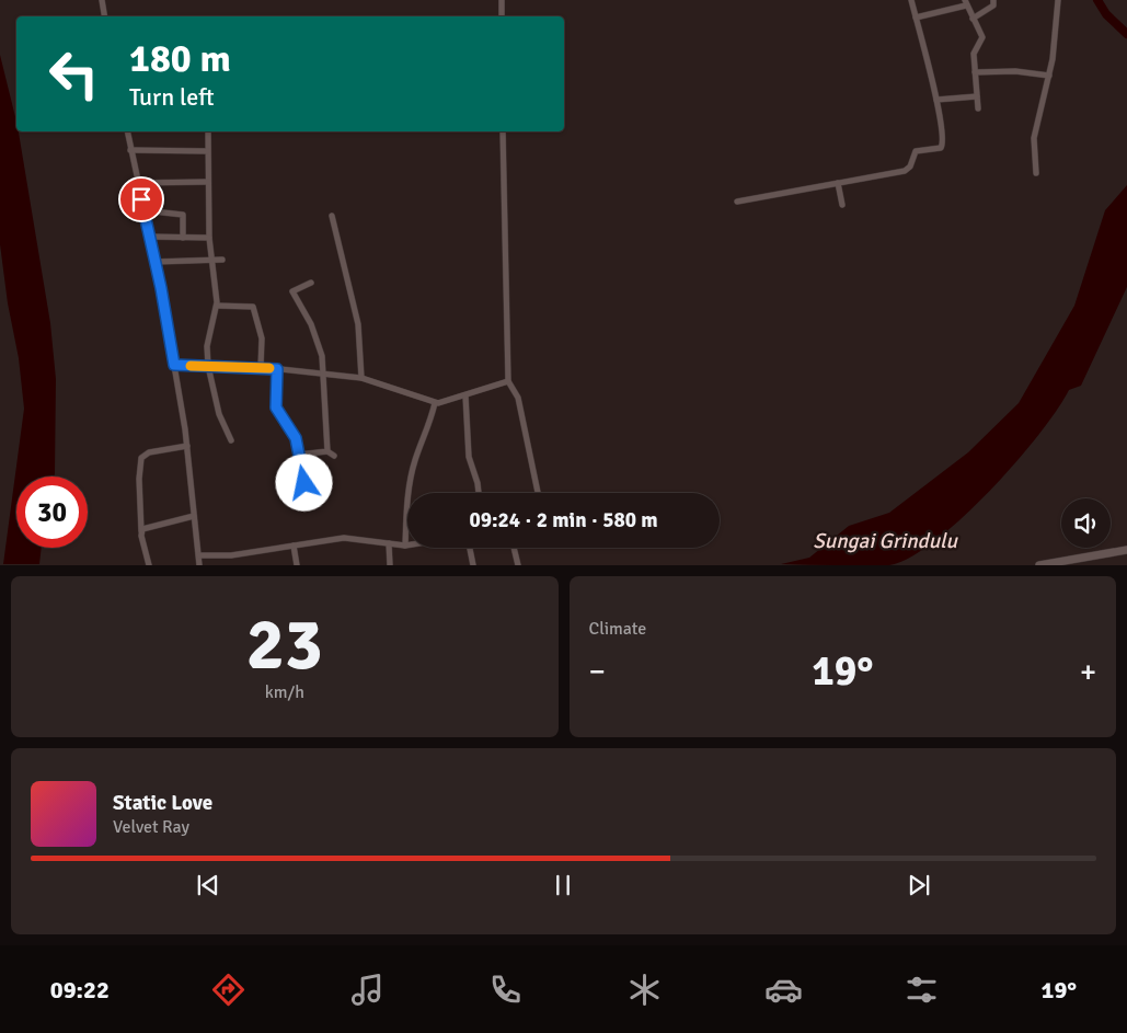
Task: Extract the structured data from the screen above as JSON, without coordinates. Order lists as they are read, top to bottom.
{
  "water": ["Sungai Grindulu"],
  "page": {
    "turn": ["180 m", "Turn left"],
    "limit": "30",
    "trip": "09:24 · 2 min · 580 m",
    "tile": [
      ["23", "km/h"],
      "Climate"
    ],
    "heat": ["−", "19°", "+"],
    "song": ["Static Love", "Velvet Ray"],
    "tabs": ["09:22", "19°"]
  }
}
